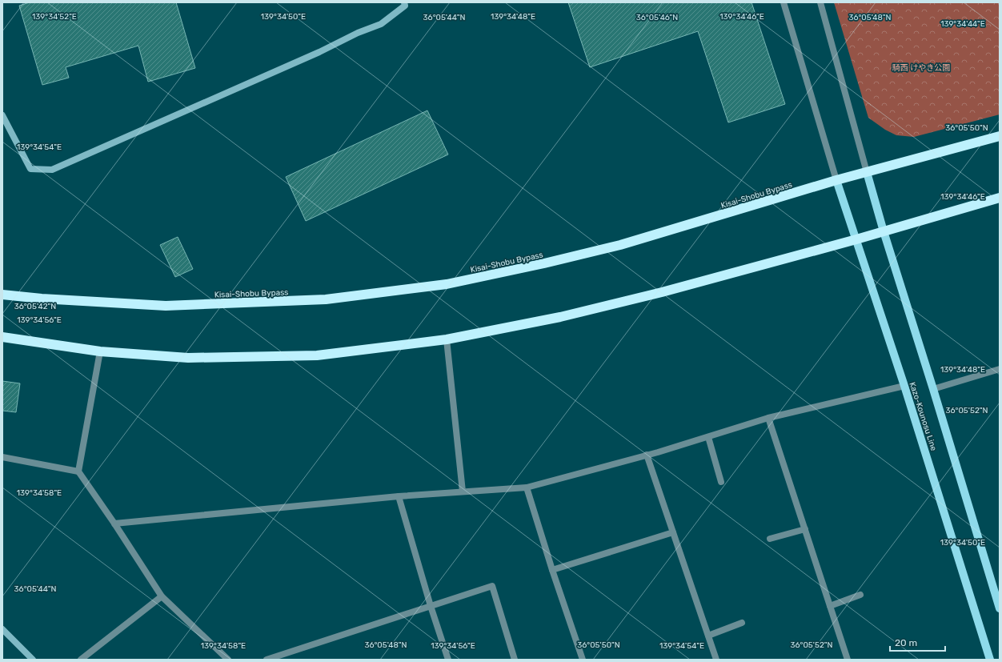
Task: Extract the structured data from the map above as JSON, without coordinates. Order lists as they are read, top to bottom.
{
  "streets": {
    "highway": ["Kisai-Shobu Bypass"],
    "main road": ["Kazo-Kounosu Line"]
  },
  "crossings": [
    ["Kisai-Shobu Bypass", "Kazo-Kounosu Line"]
  ],
  "parks": ["騎西 けやき公園"],
  "scale_bar": "20 m",
  "coordinates": [
    "139°34'50\"E",
    "139°34'52\"E",
    "139°34'48\"E",
    "139°34'46\"E",
    "36°05'44\"N",
    "36°05'46\"N",
    "36°05'48\"N",
    "139°34'44\"E",
    "36°05'50\"N",
    "139°34'54\"E",
    "36°05'42\"N",
    "139°34'56\"E",
    "36°05'52\"N",
    "139°34'58\"E"
  ]
}
